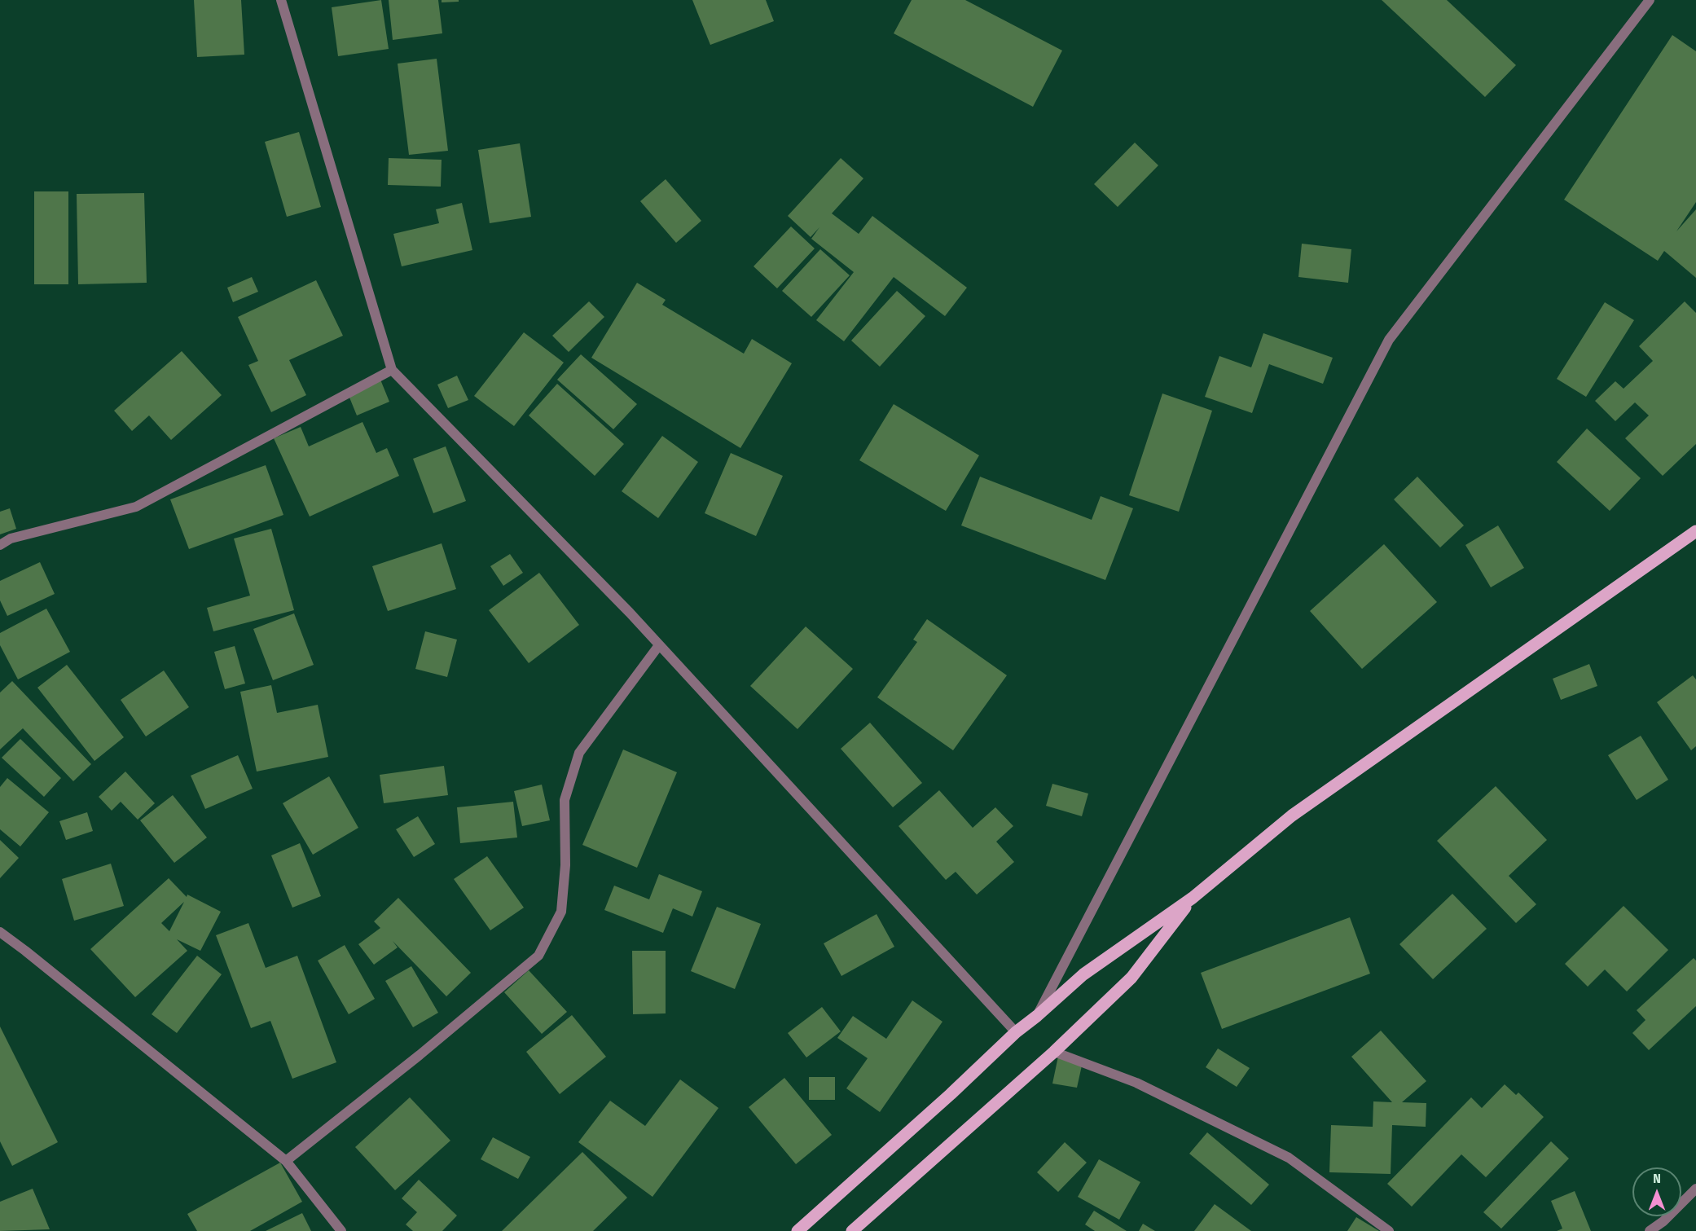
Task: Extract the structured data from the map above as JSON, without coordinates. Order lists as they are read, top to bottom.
{
  "north": "top"
}
